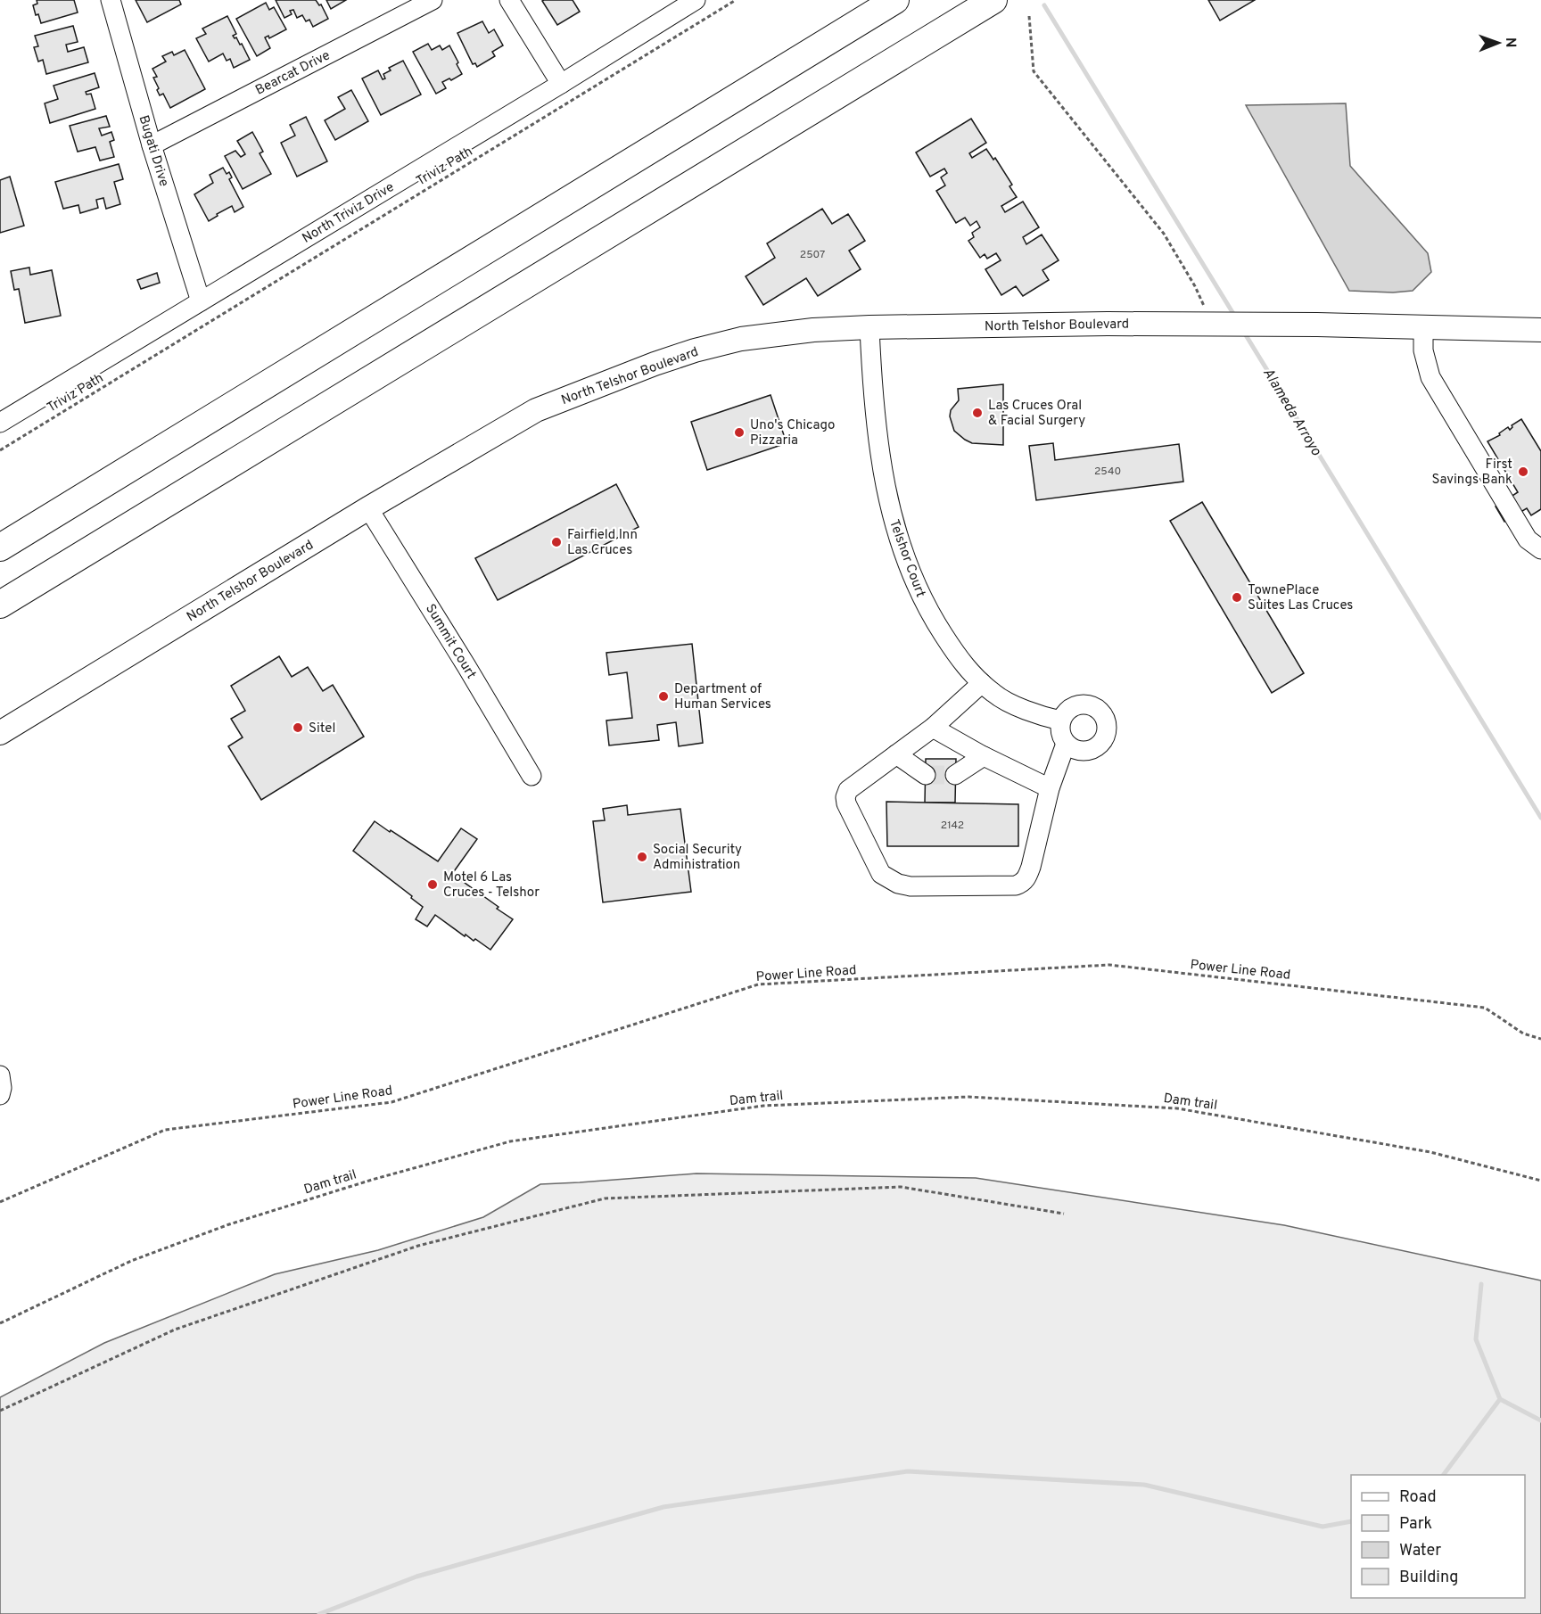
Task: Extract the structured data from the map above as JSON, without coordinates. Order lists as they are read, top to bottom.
{
  "streets": {
    "main road": ["North Telshor Boulevard"],
    "street": [
      "Bearcat Drive",
      "Bugati Drive",
      "North Triviz Drive",
      "Telshor Court",
      "Summit Court"
    ],
    "path": ["Triviz Path", "Power Line Road", "Dam trail"]
  },
  "crossings": [
    ["Bearcat Drive", "Bugati Drive"],
    ["Bugati Drive", "North Triviz Drive"],
    ["North Telshor Boulevard", "Telshor Court"],
    ["North Telshor Boulevard", "Summit Court"]
  ],
  "water": ["Alameda Arroyo"],
  "places": [
    "Las Cruces Oral & Facial Surgery",
    "Uno's Chicago Pizzaria",
    "First Savings Bank",
    "Fairfield Inn Las Cruces",
    "TownePlace Suites Las Cruces",
    "Department of Human Services",
    "Sitel",
    "Social Security Administration",
    "Motel 6 Las Cruces - Telshor"
  ],
  "house_numbers": ["2507", "2540", "2142"],
  "legend": [
    "Road",
    "Park",
    "Water",
    "Building"
  ],
  "north": "right"
}
